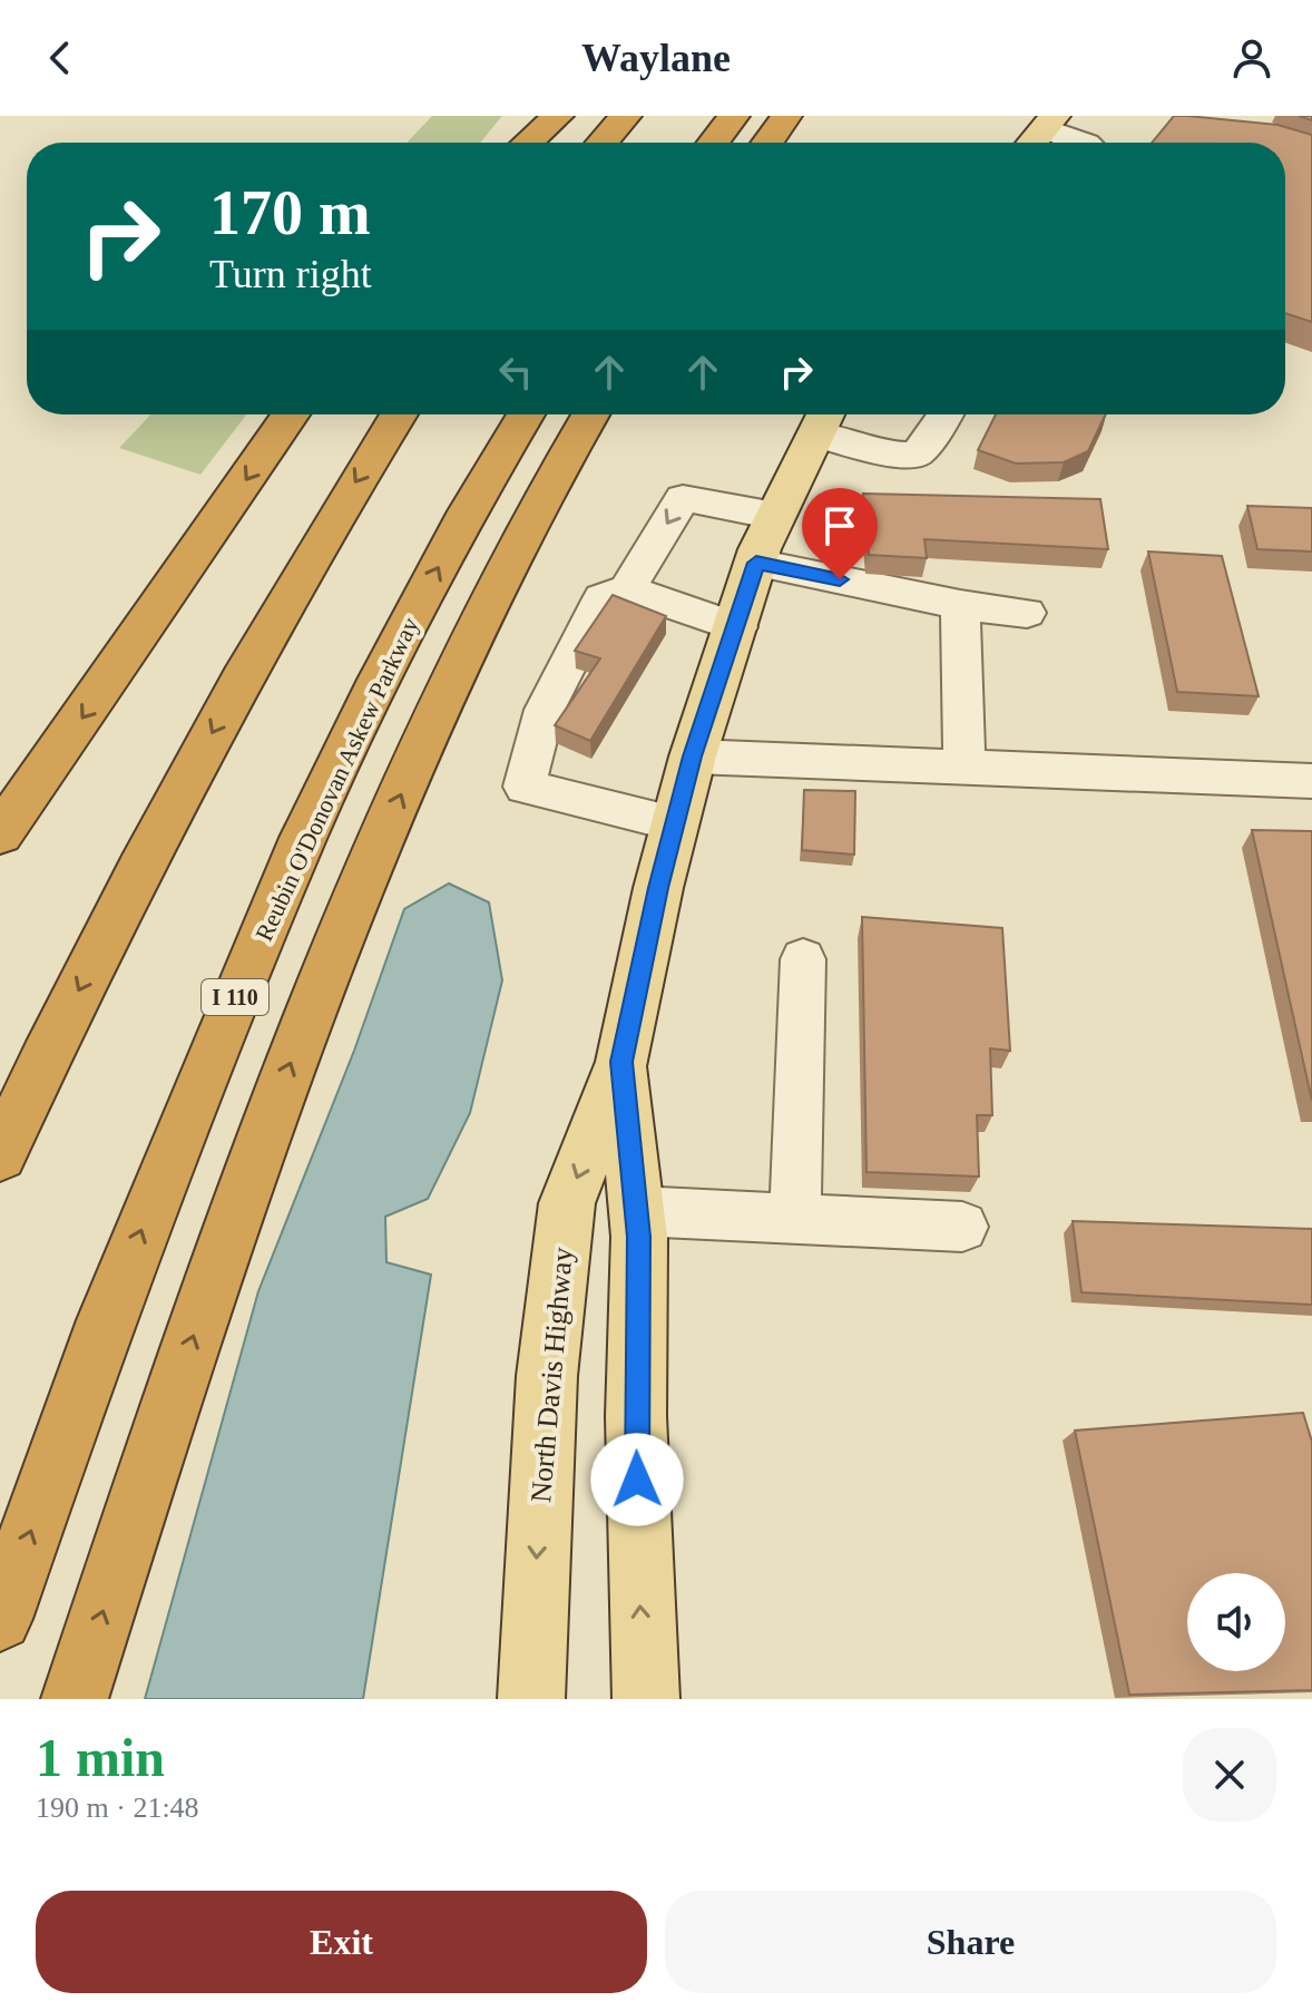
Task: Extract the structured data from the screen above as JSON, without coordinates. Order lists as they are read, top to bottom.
{
  "streets": {
    "highway": ["Reubin O'Donovan Askew Parkway", "I 110"],
    "main road": ["North Davis Highway"]
  },
  "page": {
    "header": "Waylane",
    "turn": ["170 m", "Turn right"],
    "heading": ["1 min", "190 m · 21:48"],
    "buttons": ["Exit", "Share"]
  }
}
